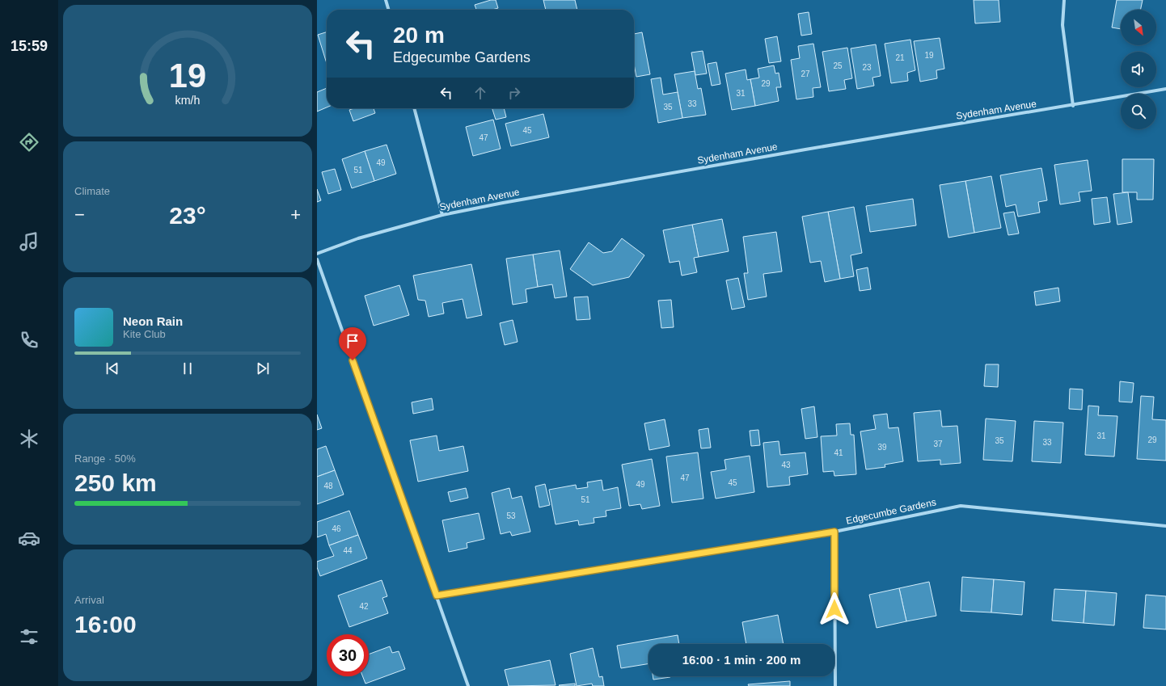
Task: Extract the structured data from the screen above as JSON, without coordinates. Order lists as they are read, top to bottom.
{
  "streets": {
    "street": ["Sydenham Avenue", "Edgecumbe Gardens"]
  },
  "house_numbers": [
    "19",
    "21",
    "25",
    "23",
    "27",
    "29",
    "31",
    "33",
    "35",
    "45",
    "47",
    "49",
    "51",
    "31",
    "29",
    "35",
    "33",
    "37",
    "39",
    "41",
    "43",
    "47",
    "45",
    "49",
    "48",
    "51",
    "53",
    "46",
    "44",
    "42"
  ],
  "north": "bottom right",
  "page": {
    "tabs": "15:59",
    "turn": ["20 m", "Edgecumbe Gardens"],
    "tile": [
      "Climate",
      ["Range · 50%", "250 km"],
      ["Arrival", "16:00"]
    ],
    "heat": ["−", "23°", "+"],
    "song": ["Neon Rain", "Kite Club"],
    "limit": "30",
    "trip": "16:00 · 1 min · 200 m",
    "gauge": ["19", "km/h"]
  }
}
